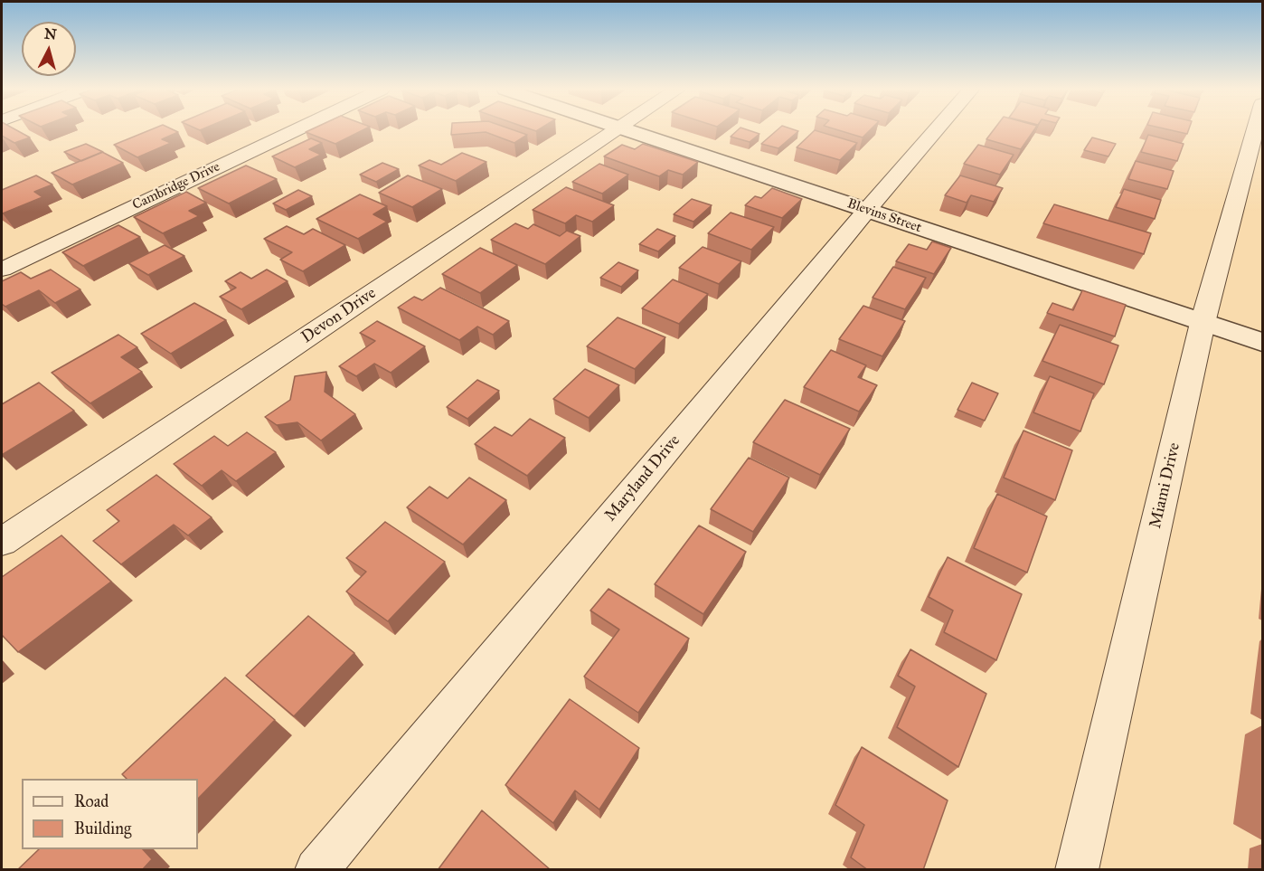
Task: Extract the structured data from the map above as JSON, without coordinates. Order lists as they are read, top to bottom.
{
  "streets": {
    "street": [
      "Cambridge Drive",
      "Blevins Street",
      "Devon Drive",
      "Maryland Drive",
      "Miami Drive"
    ]
  },
  "crossings": [
    ["Blevins Street", "Maryland Drive"],
    ["Blevins Street", "Miami Drive"]
  ],
  "legend": ["Road", "Building"],
  "north": "top"
}
